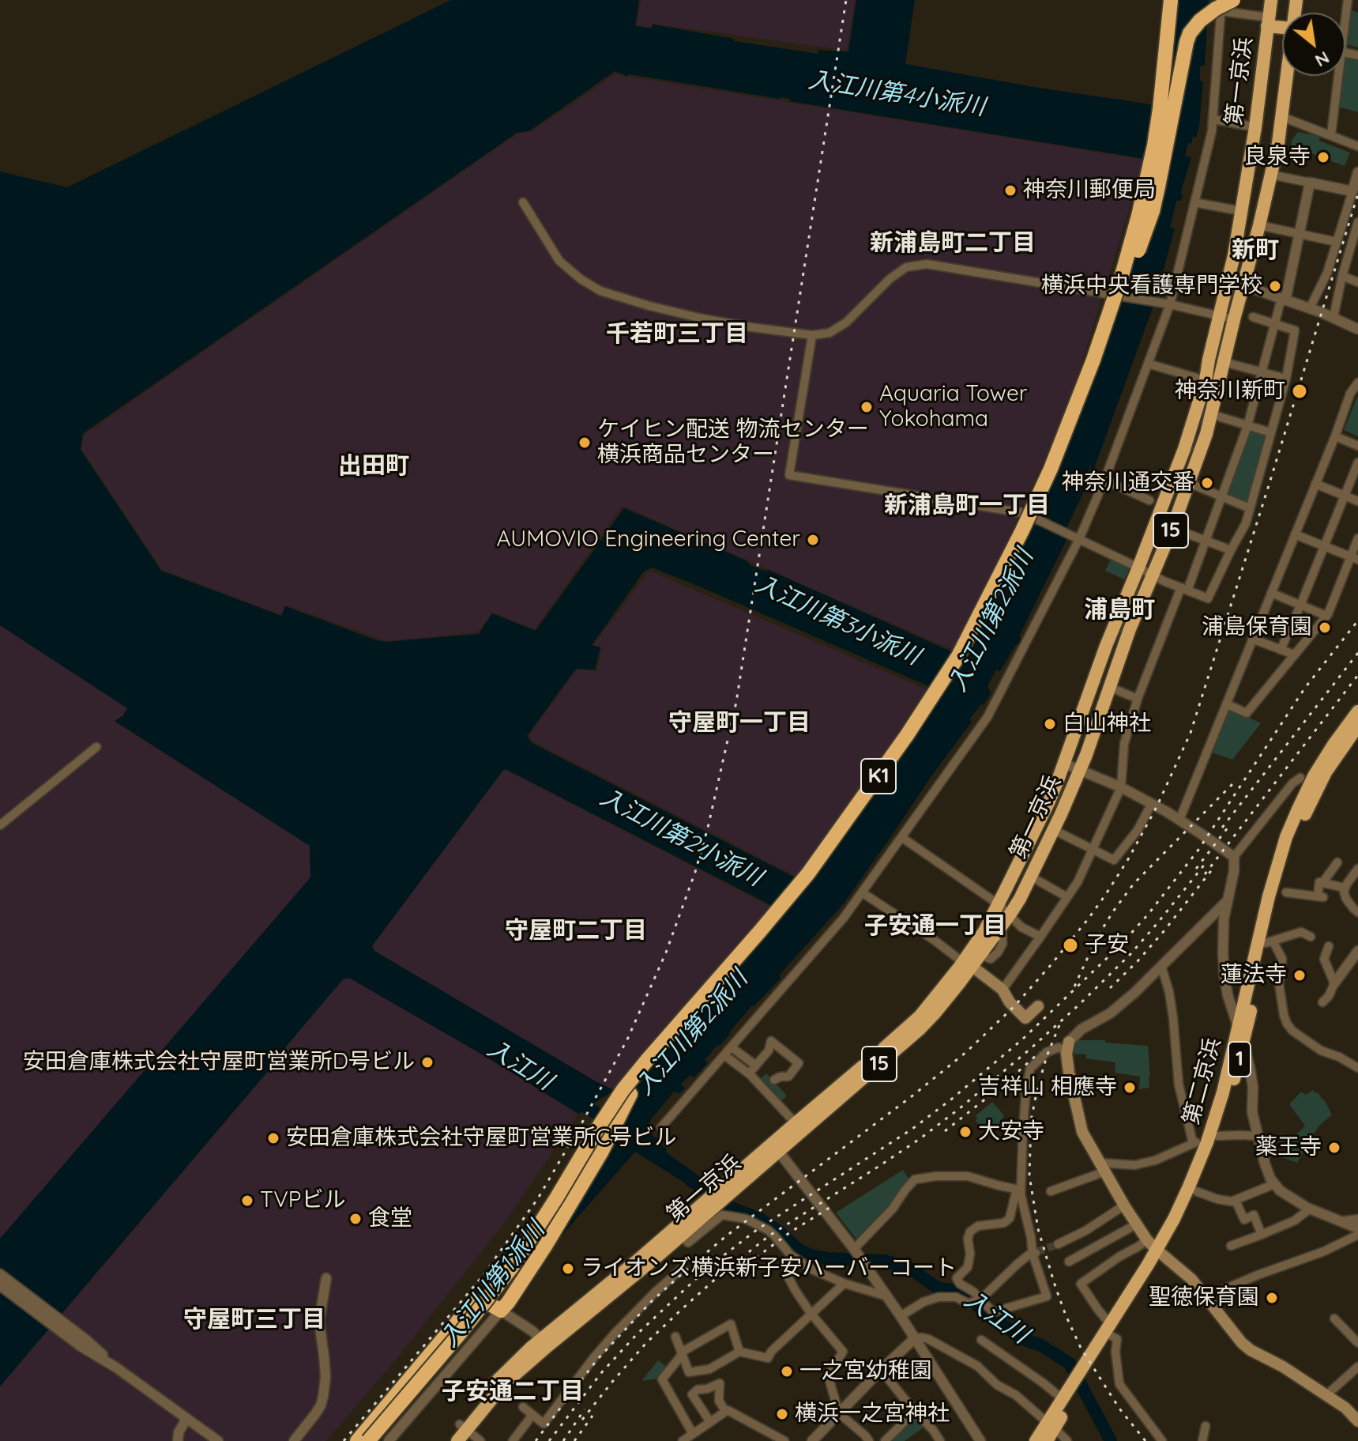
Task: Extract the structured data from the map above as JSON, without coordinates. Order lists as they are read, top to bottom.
{
  "streets": {
    "highway": [
      "第一京浜",
      "15",
      "K1",
      "1",
      "第二京浜"
    ]
  },
  "districts": [
    "新浦島町二丁目",
    "新町",
    "千若町三丁目",
    "出田町",
    "新浦島町一丁目",
    "浦島町",
    "守屋町一丁目",
    "子安通一丁目",
    "守屋町二丁目",
    "守屋町三丁目",
    "子安通二丁目"
  ],
  "water": [
    "入江川第4小派川",
    "入江川第3小派川",
    "入江川第2派川",
    "入江川第2小派川",
    "入江川",
    "入江川第1派川"
  ],
  "places": [
    "良泉寺",
    "神奈川郵便局",
    "横浜中央看護専門学校",
    "神奈川新町",
    "Aquaria Tower Yokohama",
    "ケイヒン配送 物流センター 横浜商品センター",
    "神奈川通交番",
    "AUMOVIO Engineering Center",
    "浦島保育園",
    "白山神社",
    "子安",
    "蓮法寺",
    "安田倉庫株式会社守屋町営業所D号ビル",
    "吉祥山 相應寺",
    "大安寺",
    "安田倉庫株式会社守屋町営業所C号ビル",
    "薬王寺",
    "TVPビル",
    "食堂",
    "ライオンズ横浜新子安ハーバーコート",
    "聖徳保育園",
    "一之宮幼稚園",
    "横浜一之宮神社"
  ],
  "north": "bottom right"
}
